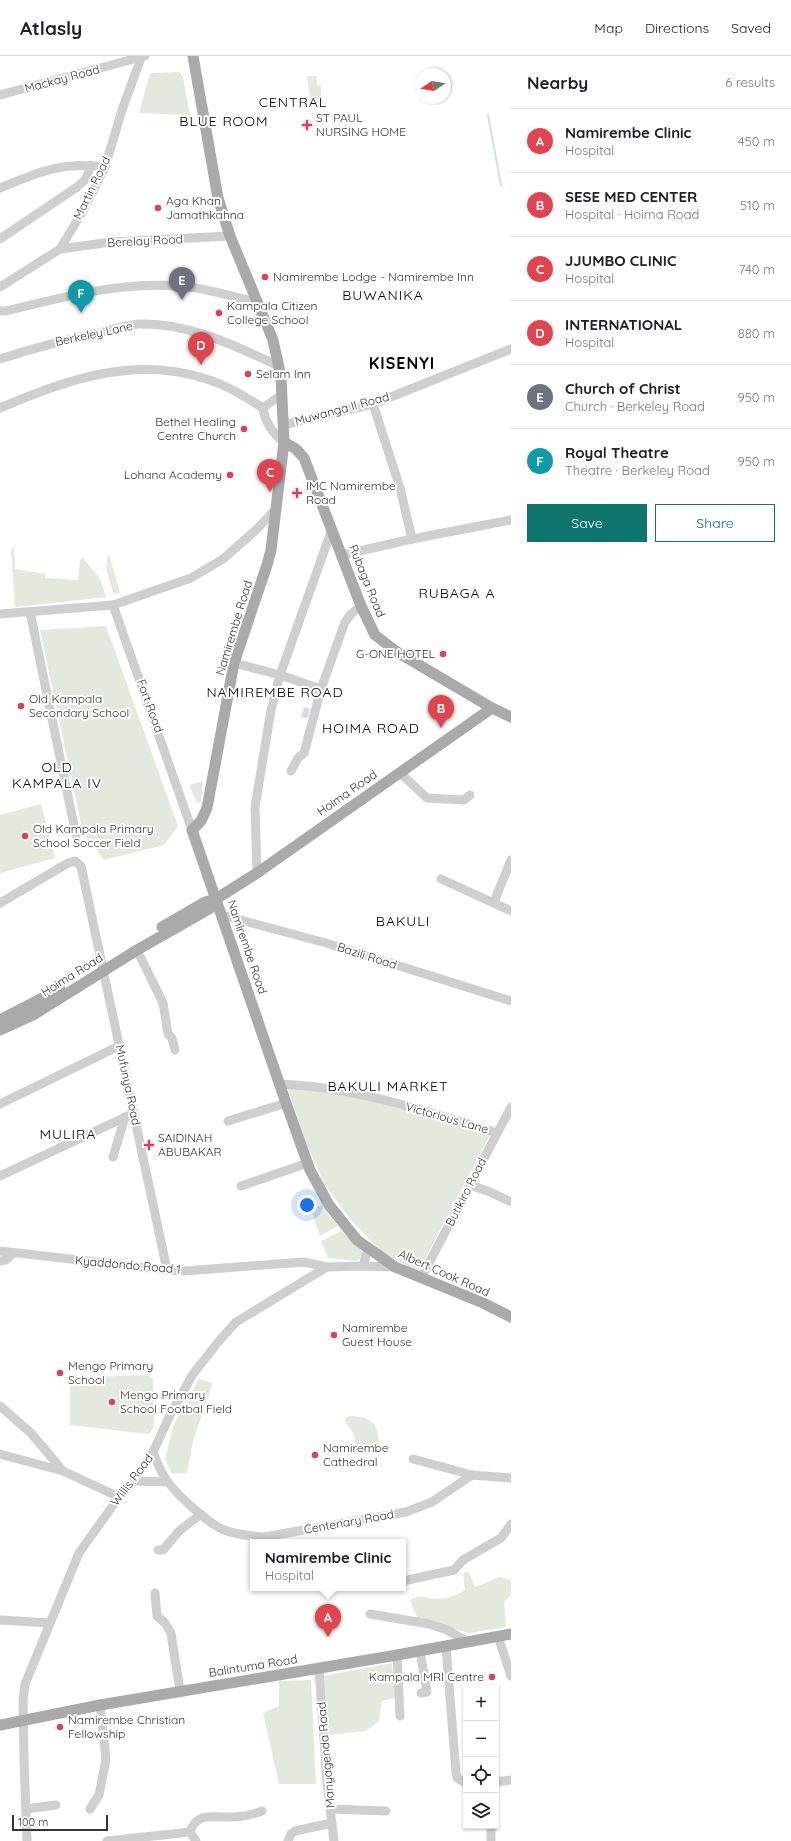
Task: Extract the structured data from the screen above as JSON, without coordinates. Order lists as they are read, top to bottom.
{
  "streets": {
    "main road": [
      "Rubaga Road",
      "Namirembe Road",
      "Hoima Road",
      "Albert Cook Road",
      "Balintuma Road"
    ],
    "street": [
      "Mackay Road",
      "Martin Road",
      "Berelay Road",
      "Berkeley Lane",
      "Muwanga II Road",
      "Fort Road",
      "Bazili Road",
      "Mufunya Road",
      "Victorious Lane",
      "Butikiro Road",
      "Kyaddondo Road 1",
      "Willis Road",
      "Centenary Road",
      "Manyagenda Road"
    ]
  },
  "crossings": [
    ["Mackay Road", "Martin Road"],
    ["Martin Road", "Berelay Road"],
    ["Berelay Road", "Namirembe Road"],
    ["Berkeley Lane", "Namirembe Road"],
    ["Muwanga II Road", "Namirembe Road"],
    ["Rubaga Road", "Namirembe Road"],
    ["Rubaga Road", "Hoima Road"],
    ["Namirembe Road", "Fort Road"],
    ["Namirembe Road", "Hoima Road"],
    ["Namirembe Road", "Bazili Road"],
    ["Namirembe Road", "Victorious Lane"],
    ["Namirembe Road", "Albert Cook Road"],
    ["Hoima Road", "Mufunya Road"],
    ["Mufunya Road", "Kyaddondo Road 1"],
    ["Victorious Lane", "Butikiro Road"],
    ["Butikiro Road", "Albert Cook Road"],
    ["Kyaddondo Road 1", "Willis Road"],
    ["Albert Cook Road", "Willis Road"],
    ["Willis Road", "Centenary Road"],
    ["Willis Road", "Balintuma Road"],
    ["Balintuma Road", "Manyagenda Road"]
  ],
  "districts": [
    "CENTRAL",
    "BLUE ROOM",
    "BUWANIKA",
    "KISENYI",
    "RUBAGA A",
    "NAMIREMBE ROAD",
    "HOIMA ROAD",
    "OLD KAMPALA IV",
    "BAKULI",
    "BAKULI MARKET",
    "MULIRA"
  ],
  "places": {
    "health": ["ST PAUL NURSING HOME", "IMC Namirembe Road", "SAIDINAH ABUBAKAR"],
    "other": [
      "Aga Khan Jamathkahna",
      "Namirembe Lodge - Namirembe Inn",
      "Kampala Citizen College School",
      "Selam Inn",
      "Bethel Healing Centre Church",
      "Lohana Academy",
      "G-ONE HOTEL",
      "Old Kampala Secondary School",
      "Old Kampala Primary School Soccer Field",
      "Namirembe Guest House",
      "Mengo Primary School",
      "Mengo Primary School Footbal Field",
      "Namirembe Cathedral",
      "Kampala MRI Centre",
      "Namirembe Christian Fellowship"
    ]
  },
  "scale_bar": "100 m",
  "north": "left",
  "page": {
    "header": "Atlasly",
    "nav": ["Map", "Directions", "Saved"],
    "heading": ["Nearby", "6 results"],
    "list": [
      {
        "mark": "A",
        "name": "Namirembe Clinic",
        "note": "Hospital",
        "value": "450 m"
      },
      {
        "mark": "B",
        "name": "SESE MED CENTER",
        "note": "Hospital · Hoima Road",
        "value": "510 m"
      },
      {
        "mark": "C",
        "name": "JJUMBO CLINIC",
        "note": "Hospital",
        "value": "740 m"
      },
      {
        "mark": "D",
        "name": "INTERNATIONAL",
        "note": "Hospital",
        "value": "880 m"
      },
      {
        "mark": "E",
        "name": "Church of Christ",
        "note": "Church · Berkeley Road",
        "value": "950 m"
      },
      {
        "mark": "F",
        "name": "Royal Theatre",
        "note": "Theatre · Berkeley Road",
        "value": "950 m"
      }
    ],
    "pins": [
      "E",
      "F",
      "D",
      "C",
      "B",
      "A"
    ],
    "buttons": ["Save", "Share"],
    "popup": ["Namirembe Clinic", "Hospital"],
    "map_buttons": ["+", "−"],
    "scale": "100 m"
  }
}
